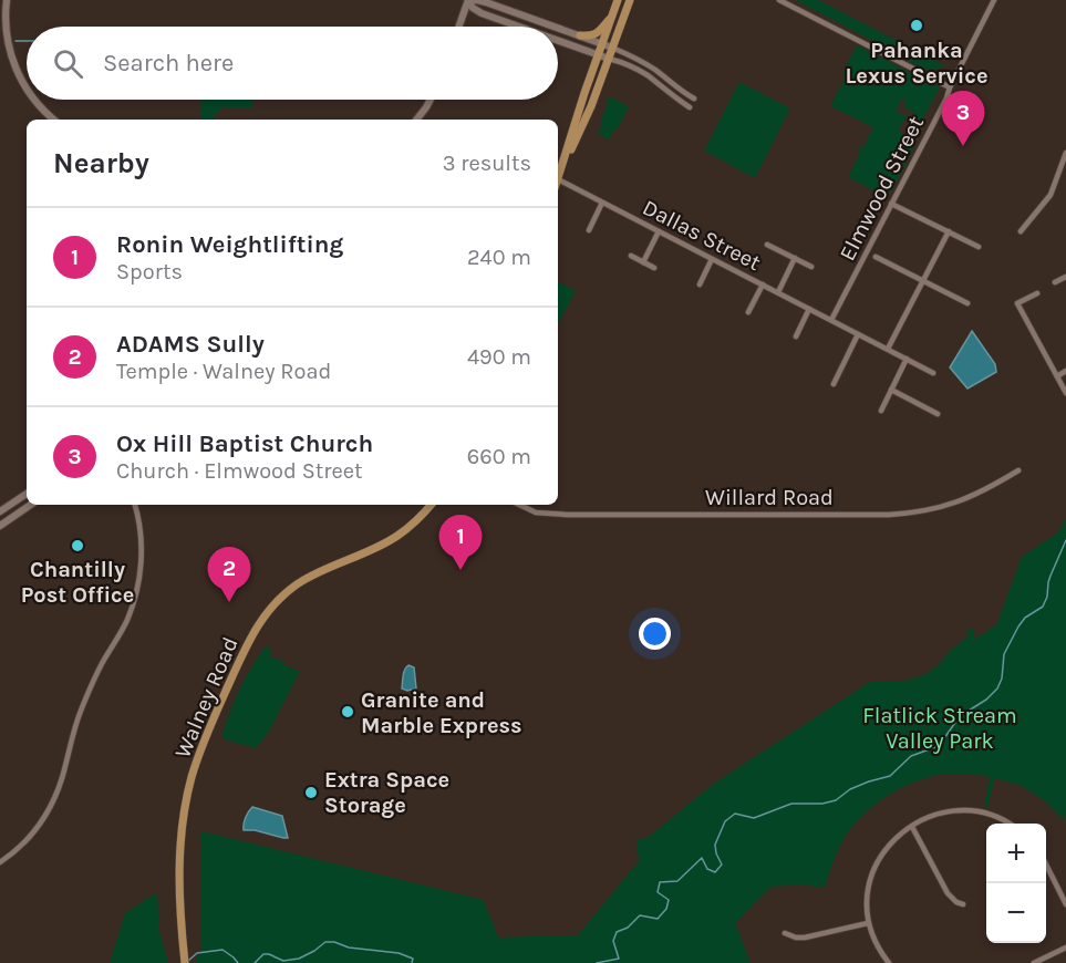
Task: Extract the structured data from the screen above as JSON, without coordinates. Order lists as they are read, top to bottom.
{
  "streets": {
    "main road": ["Walney Road"],
    "street": ["Elmwood Street", "Dallas Street", "Willard Road"]
  },
  "crossings": [
    ["Elmwood Street", "Dallas Street"]
  ],
  "parks": ["Flatlick Stream Valley Park"],
  "places": [
    "Pahanka Lexus Service",
    "Chantilly Post Office",
    "Granite and Marble Express",
    "Extra Space Storage"
  ],
  "page": {
    "search": "Search here",
    "pins": ["3", "1", "2"],
    "heading": ["Nearby", "3 results"],
    "list": [
      {
        "mark": "1",
        "name": "Ronin Weightlifting",
        "note": "Sports",
        "value": "240 m"
      },
      {
        "mark": "2",
        "name": "ADAMS Sully",
        "note": "Temple · Walney Road",
        "value": "490 m"
      },
      {
        "mark": "3",
        "name": "Ox Hill Baptist Church",
        "note": "Church · Elmwood Street",
        "value": "660 m"
      }
    ],
    "map_buttons": ["+", "−"]
  }
}
